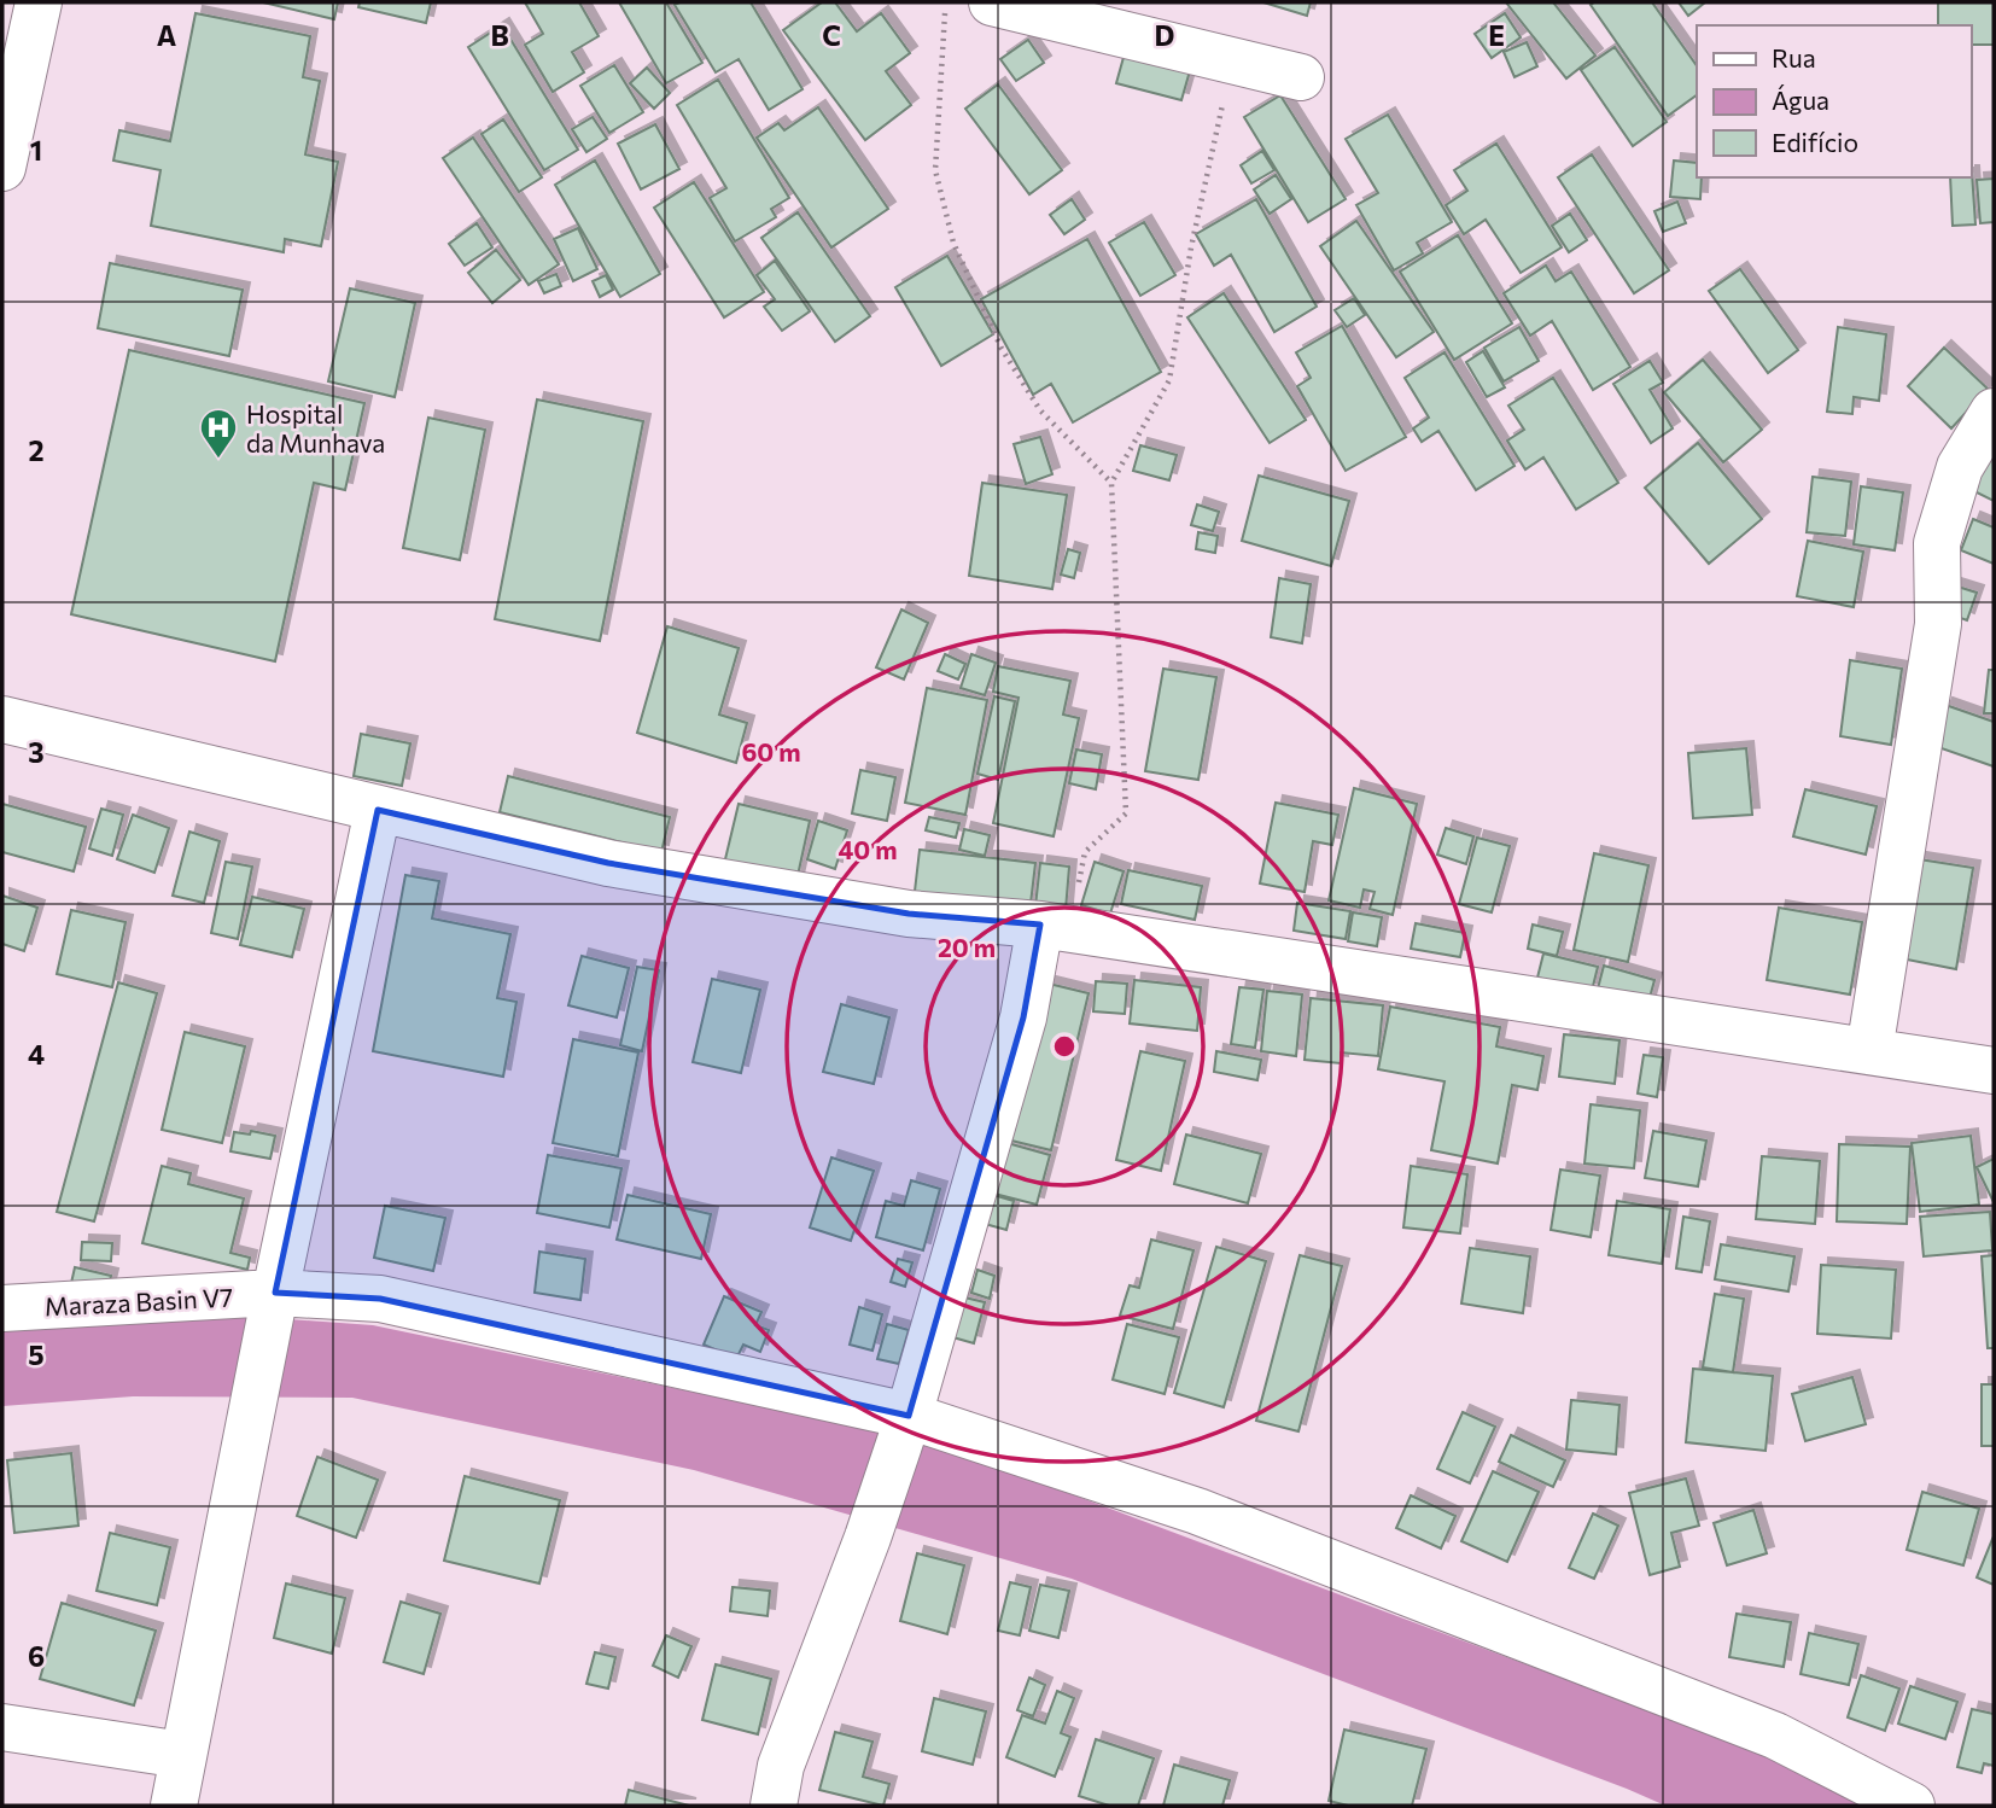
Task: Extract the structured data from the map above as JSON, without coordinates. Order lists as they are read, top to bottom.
{
  "streets": {
    "street": ["Maraza Basin V7"]
  },
  "places": {
    "hospital": ["Hospital da Munhava"]
  },
  "legend": ["Rua", "Água", "Edifício"],
  "grid": {
    "columns": [
      "A",
      "B",
      "C",
      "D",
      "E"
    ],
    "rows": [
      "1",
      "2",
      "3",
      "4",
      "5",
      "6"
    ]
  },
  "rings": ["60 m", "40 m", "20 m"]
}
